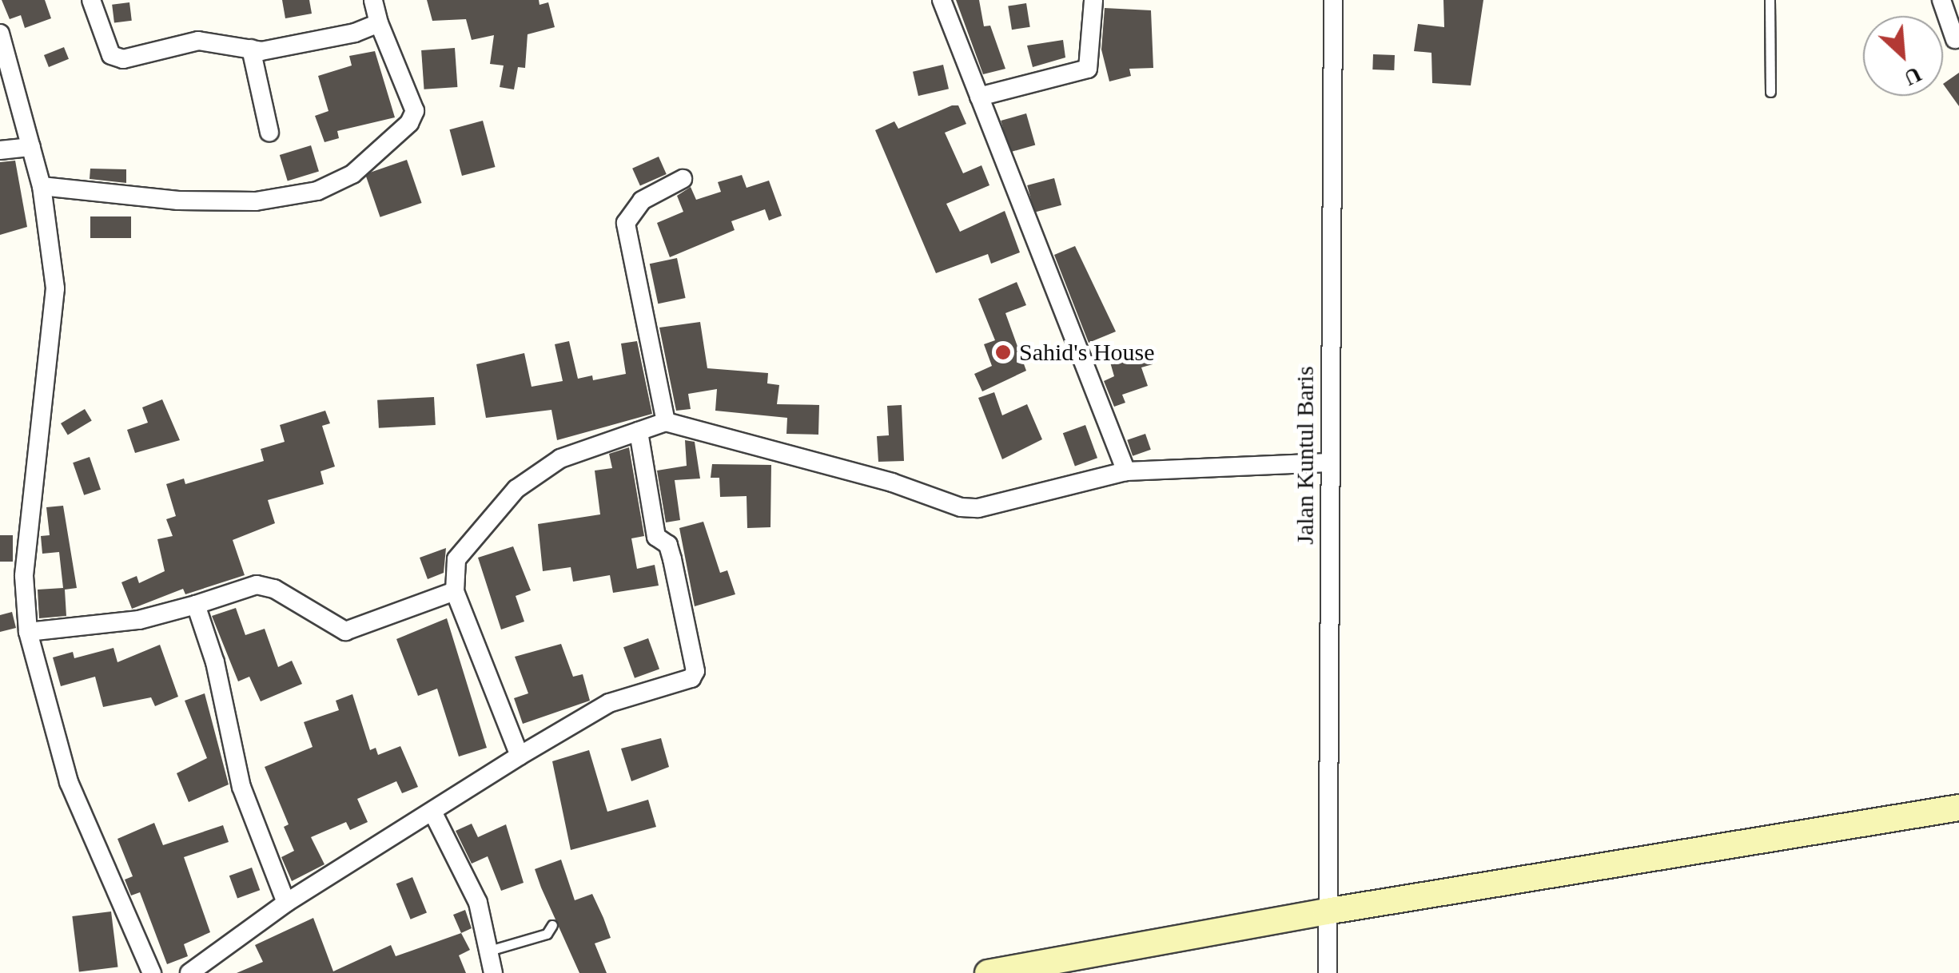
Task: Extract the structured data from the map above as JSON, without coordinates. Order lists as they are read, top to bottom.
{
  "streets": {
    "street": ["Jalan Kuntul Baris"]
  },
  "places": ["Sahid's House"],
  "north": "bottom right"
}
